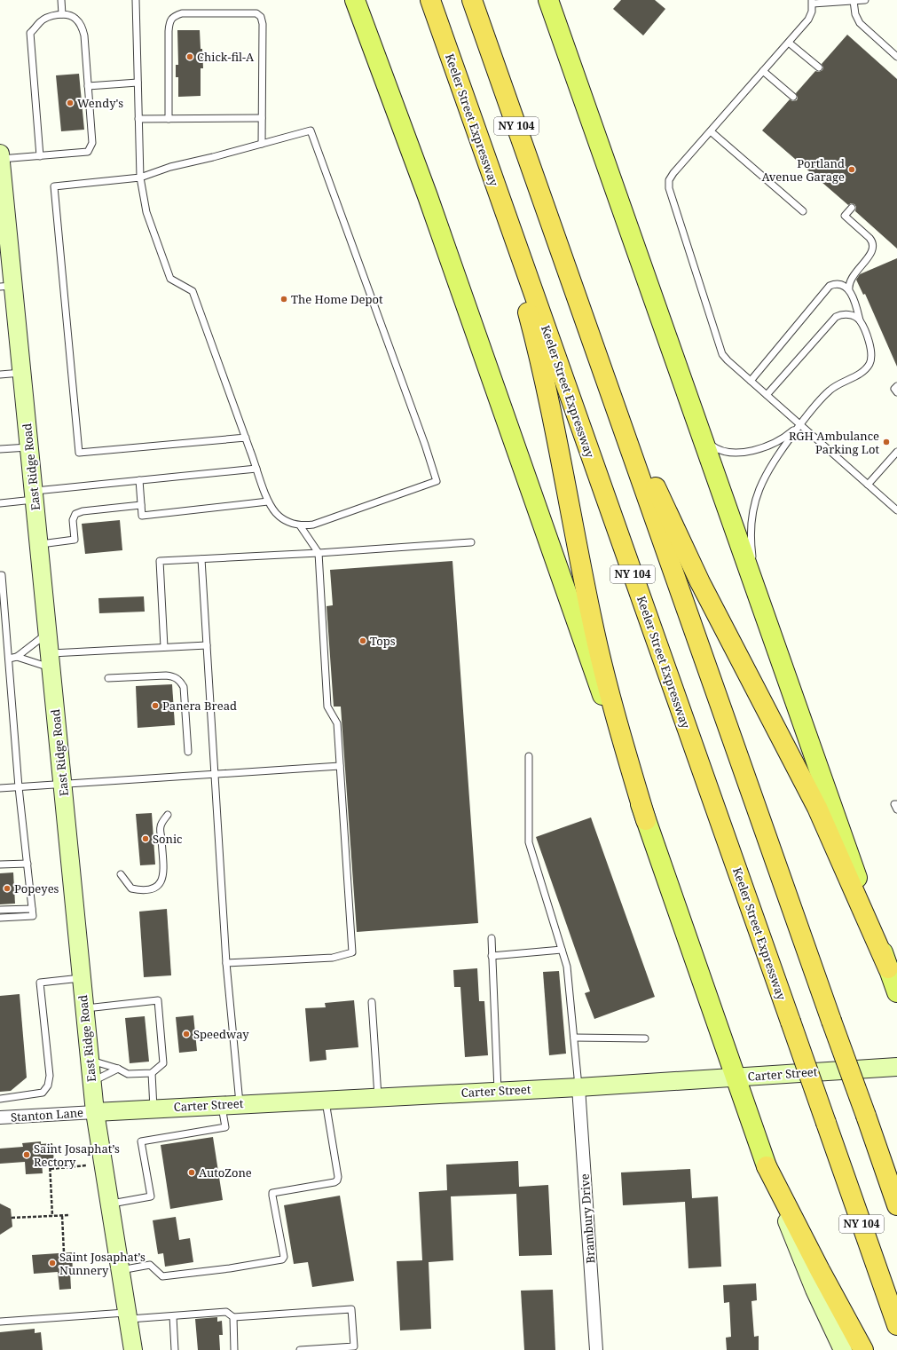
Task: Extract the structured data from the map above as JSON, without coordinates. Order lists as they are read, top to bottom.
{
  "streets": {
    "highway": ["Keeler Street Expressway", "NY 104"],
    "main road": ["East Ridge Road", "Carter Street"],
    "street": ["Stanton Lane", "Brambury Drive"]
  },
  "crossings": [
    ["East Ridge Road", "Carter Street"],
    ["East Ridge Road", "Stanton Lane"],
    ["Carter Street", "Stanton Lane"],
    ["Carter Street", "Brambury Drive"]
  ],
  "places": [
    "Chick-fil-A",
    "Wendy's",
    "Portland Avenue Garage",
    "The Home Depot",
    "RGH Ambulance Parking Lot",
    "Tops",
    "Panera Bread",
    "Sonic",
    "Popeyes",
    "Speedway",
    "Saint Josaphat’s Rectory",
    "AutoZone",
    "Saint Josaphat’s Nunnery"
  ]
}
